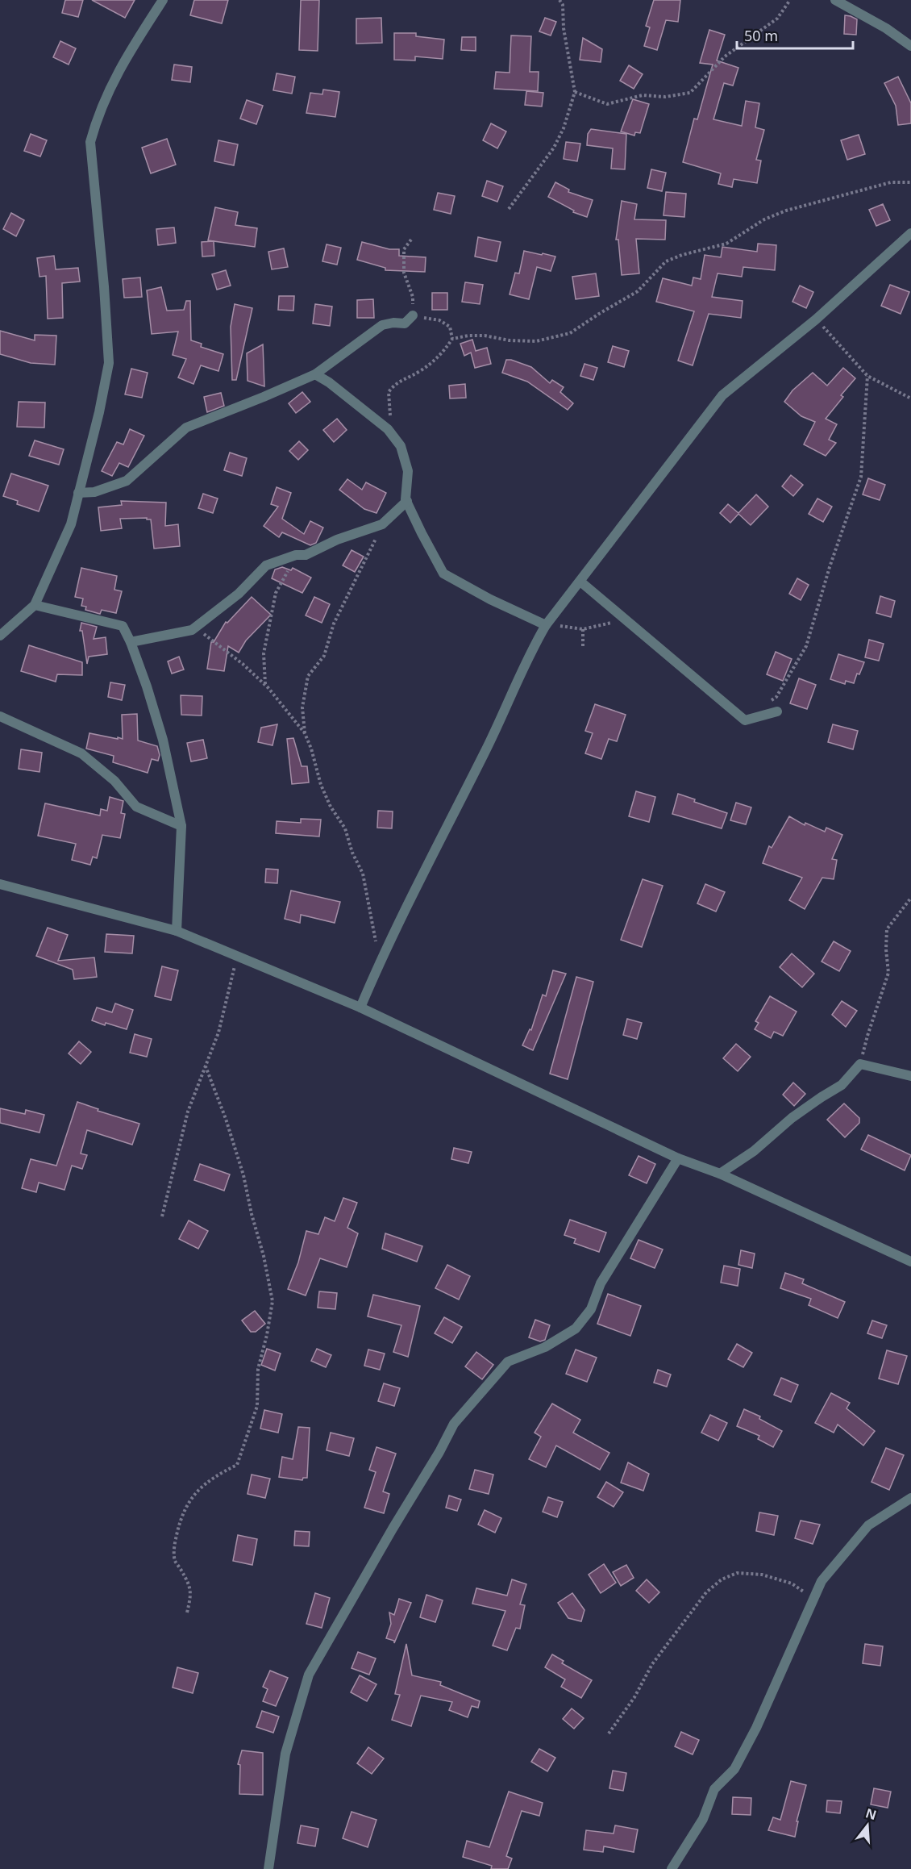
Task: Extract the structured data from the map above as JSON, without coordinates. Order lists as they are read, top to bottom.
{
  "scale_bar": "50 m",
  "north": "top"
}
